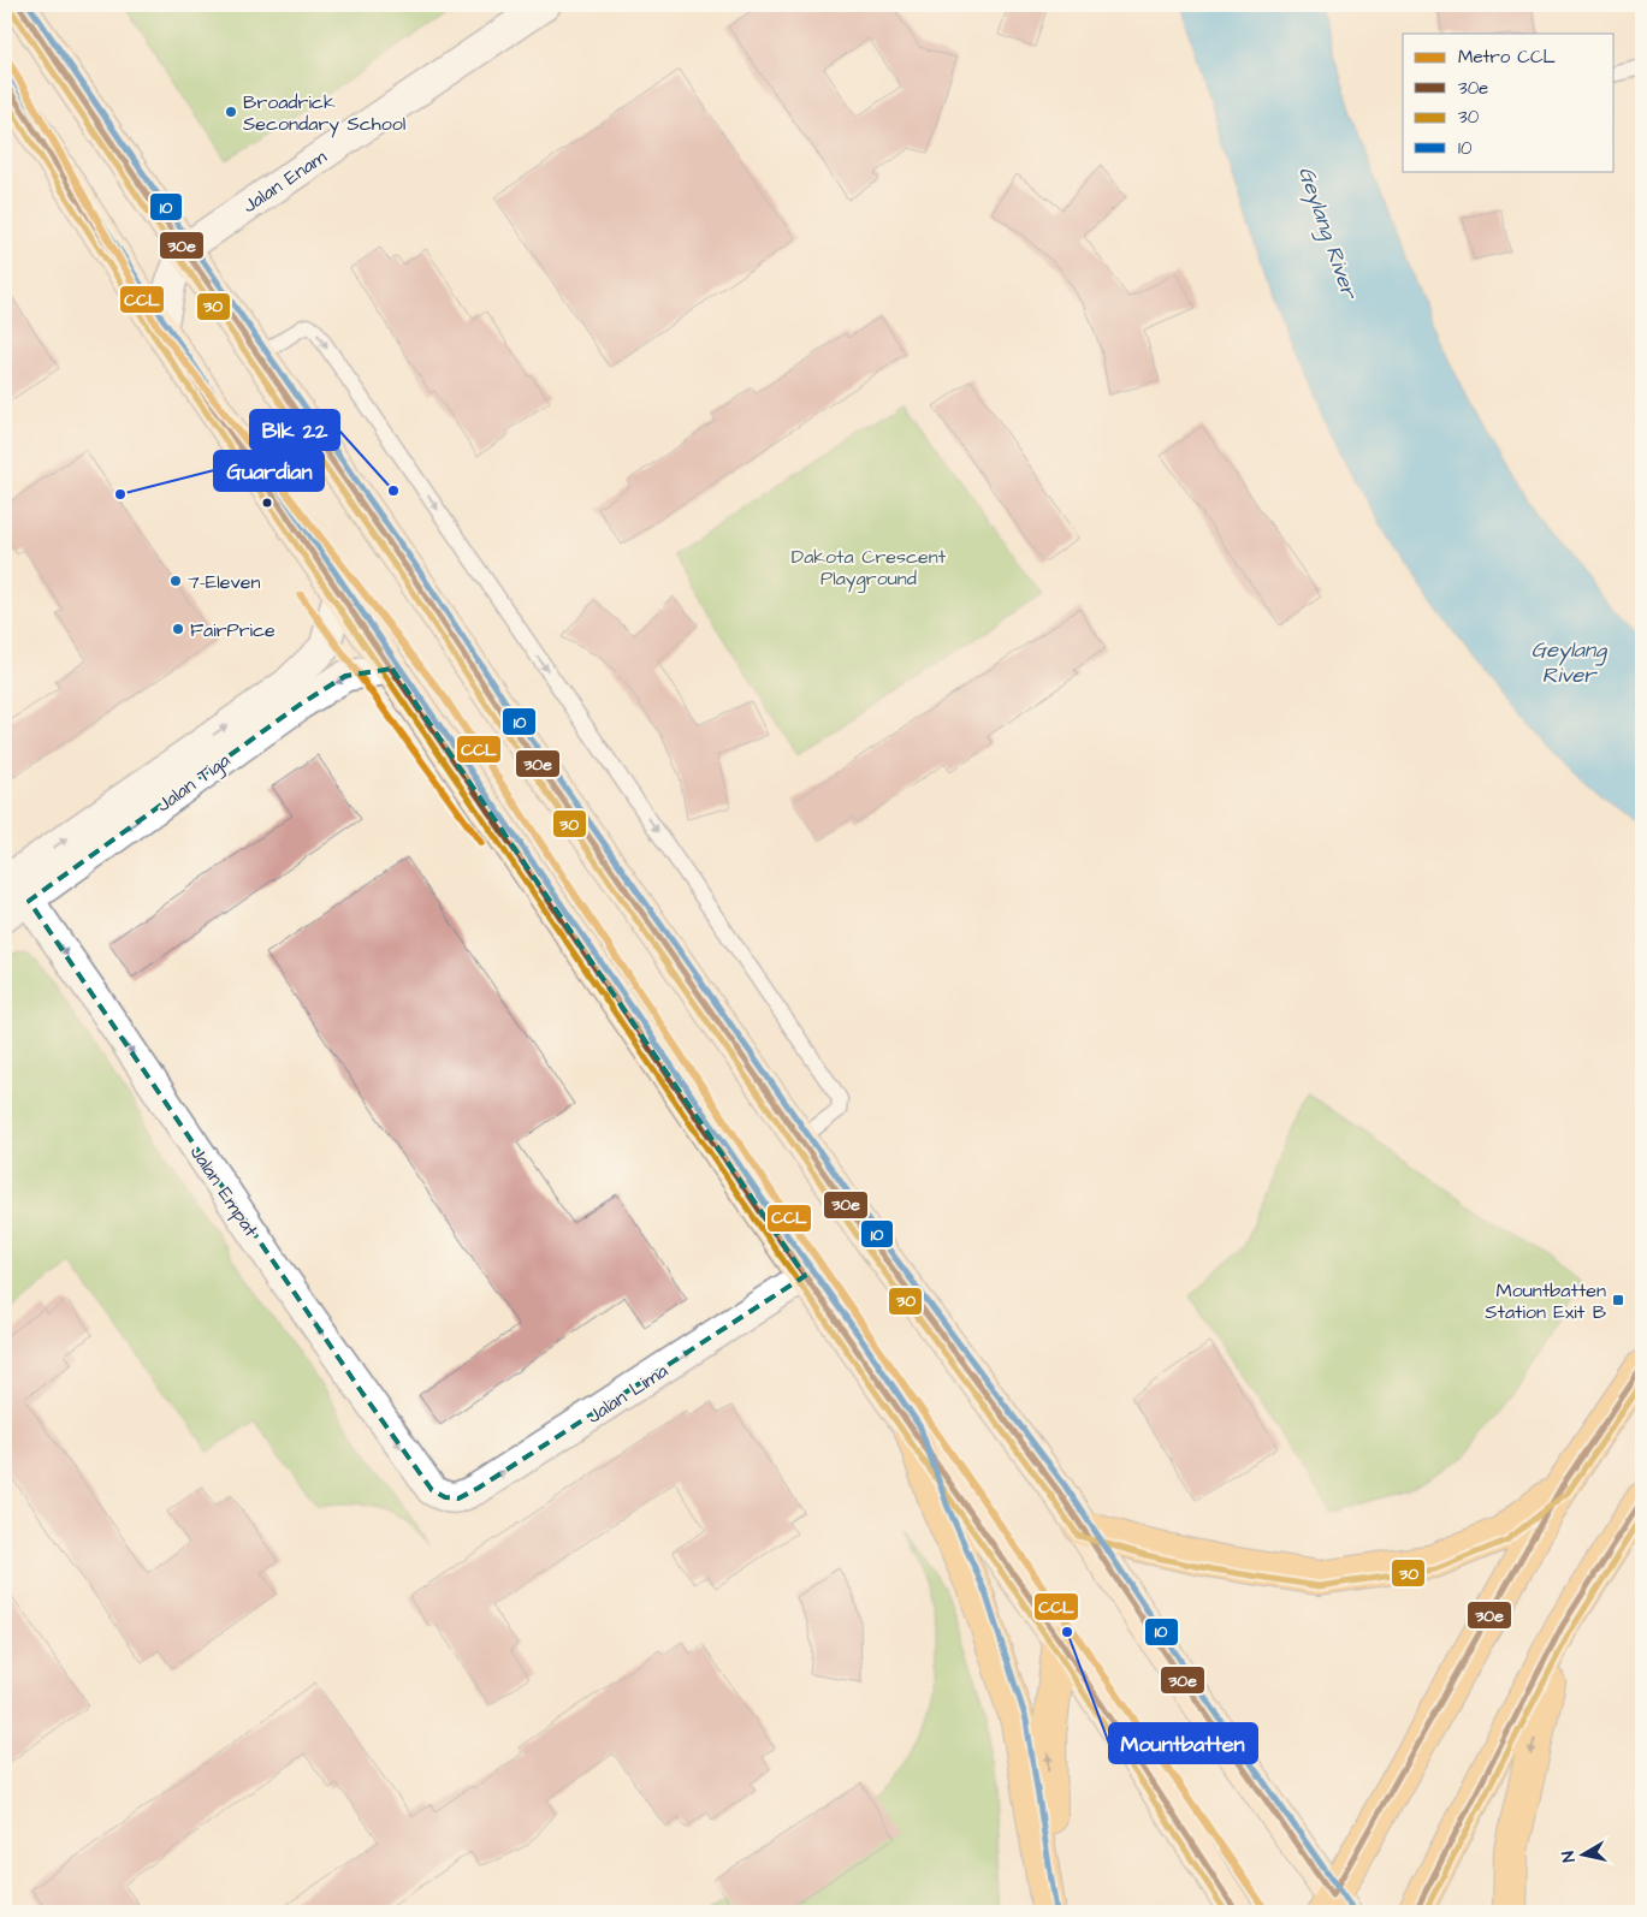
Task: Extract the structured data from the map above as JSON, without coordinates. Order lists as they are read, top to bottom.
{
  "streets": {
    "street": [
      "Jalan Enam",
      "Jalan Tiga",
      "Jalan Empat",
      "Jalan Lima"
    ]
  },
  "crossings": [
    ["Jalan Tiga", "Jalan Empat"],
    ["Jalan Empat", "Jalan Lima"]
  ],
  "one_way": ["Jalan Empat", "Jalan Lima"],
  "water": ["Geylang River"],
  "parks": ["Dakota Crescent Playground"],
  "places": {
    "other": [
      "Broadrick Secondary School",
      "Blk 22",
      "Guardian",
      "7-Eleven",
      "FairPrice",
      "Mountbatten"
    ],
    "transit": ["Mountbatten Station Exit B"]
  },
  "lines": [
    "transit line 30e",
    "transit line 10",
    "transit line 30",
    "metro line CCL"
  ],
  "legend": [
    "Metro CCL",
    "30e",
    "30",
    "10"
  ],
  "north": "left"
}
